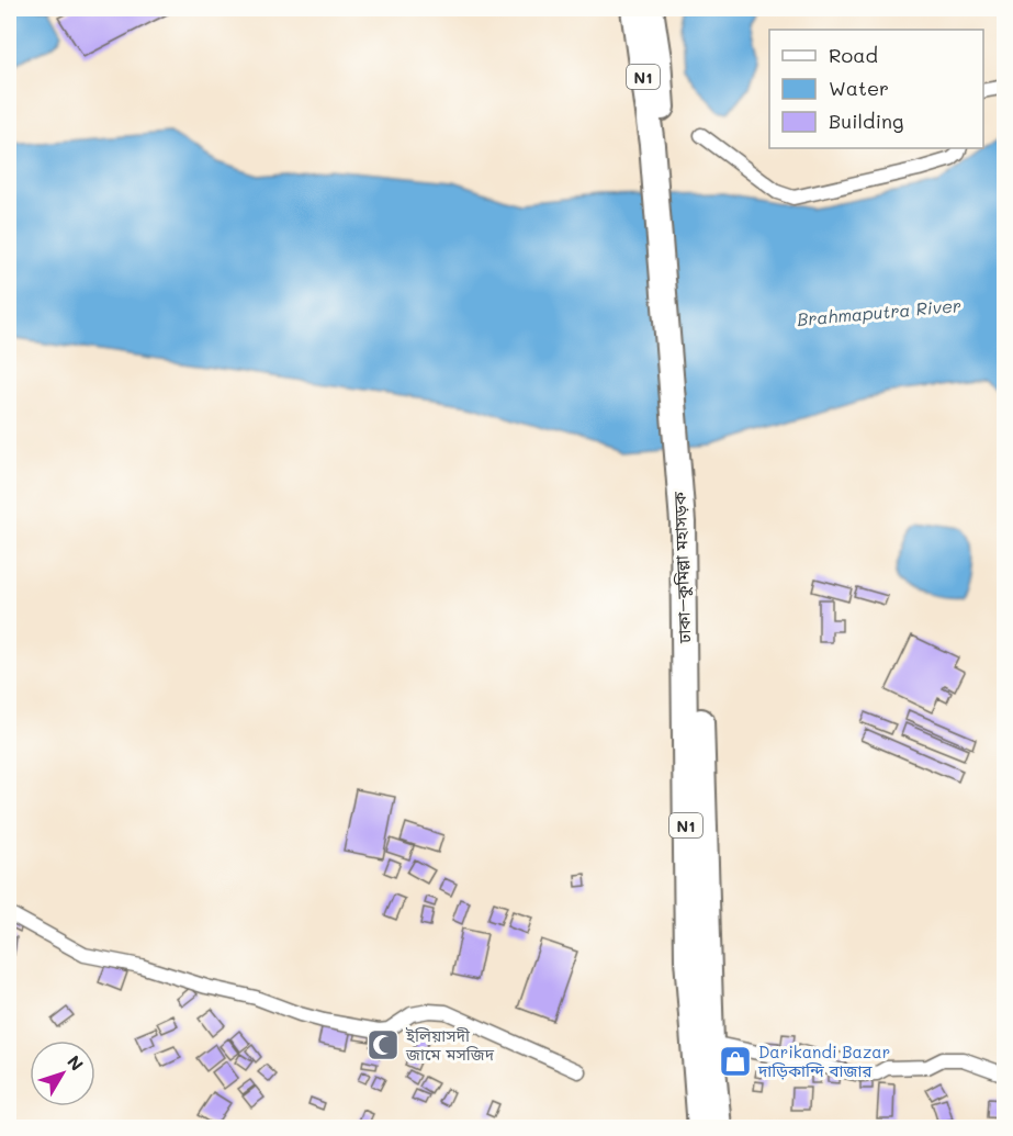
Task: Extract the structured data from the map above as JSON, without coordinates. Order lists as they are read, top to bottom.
{
  "streets": {
    "highway": ["N1", "ঢাকা–কুমিল্লা মহাসড়ক"]
  },
  "water": ["Brahmaputra River"],
  "places": {
    "mosque": ["ইলিয়াসদী জামে মসজিদ"],
    "shop": ["Darikandi Bazar দাড়িকান্দি বাজার"]
  },
  "legend": ["Road", "Water", "Building"],
  "north": "top right"
}
